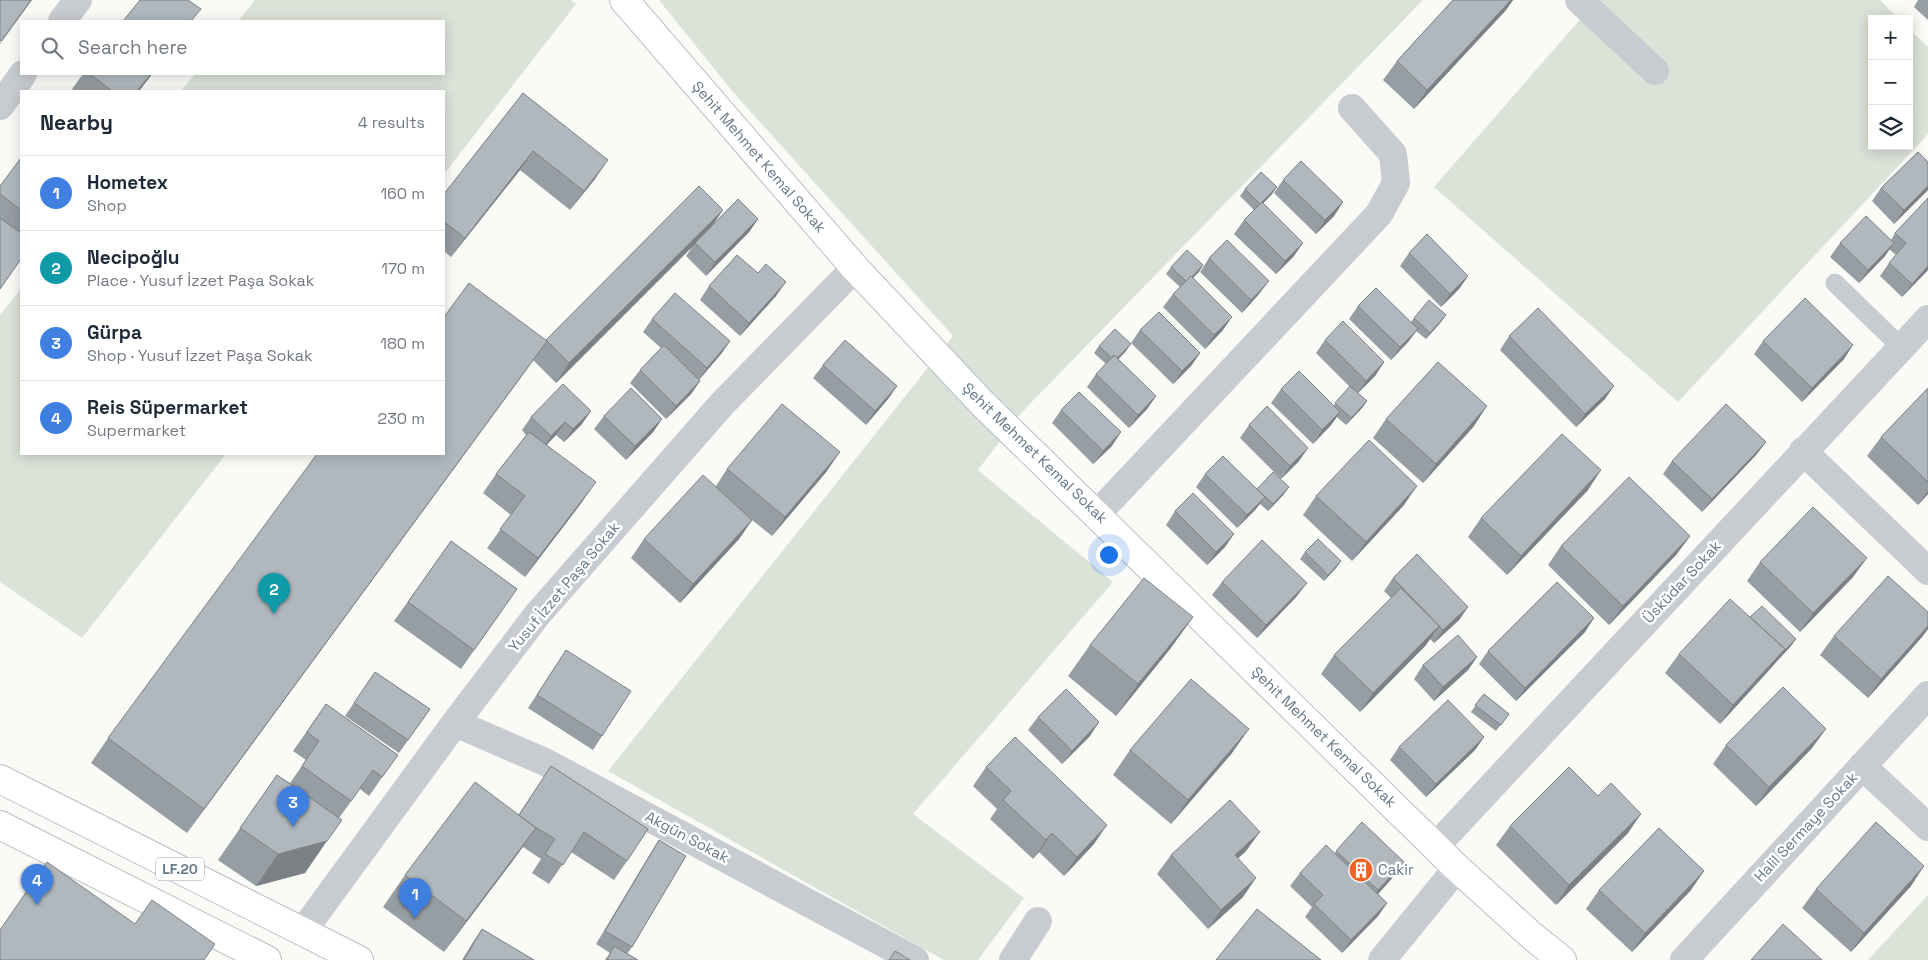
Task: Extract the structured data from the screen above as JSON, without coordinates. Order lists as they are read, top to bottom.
{
  "streets": {
    "street": [
      "Şehit Mehmet Kemal Sokak",
      "Üsküdar Sokak",
      "Yusuf İzzet Paşa Sokak",
      "Halil Sermaye Sokak",
      "Akgün Sokak",
      "LF.20"
    ]
  },
  "crossings": [
    ["Şehit Mehmet Kemal Sokak", "Üsküdar Sokak"],
    ["Şehit Mehmet Kemal Sokak", "Yusuf İzzet Paşa Sokak"],
    ["Yusuf İzzet Paşa Sokak", "Akgün Sokak"],
    ["Yusuf İzzet Paşa Sokak", "LF.20"]
  ],
  "places": {
    "building": ["Cakir"]
  },
  "page": {
    "map_buttons": ["+", "−"],
    "search": "Search here",
    "heading": ["Nearby", "4 results"],
    "list": [
      {
        "mark": "1",
        "name": "Hometex",
        "note": "Shop",
        "value": "160 m"
      },
      {
        "mark": "2",
        "name": "Necipoğlu",
        "note": "Place · Yusuf İzzet Paşa Sokak",
        "value": "170 m"
      },
      {
        "mark": "3",
        "name": "Gürpa",
        "note": "Shop · Yusuf İzzet Paşa Sokak",
        "value": "180 m"
      },
      {
        "mark": "4",
        "name": "Reis Süpermarket",
        "note": "Supermarket",
        "value": "230 m"
      }
    ],
    "pins": [
      "2",
      "3",
      "4",
      "1"
    ]
  }
}
